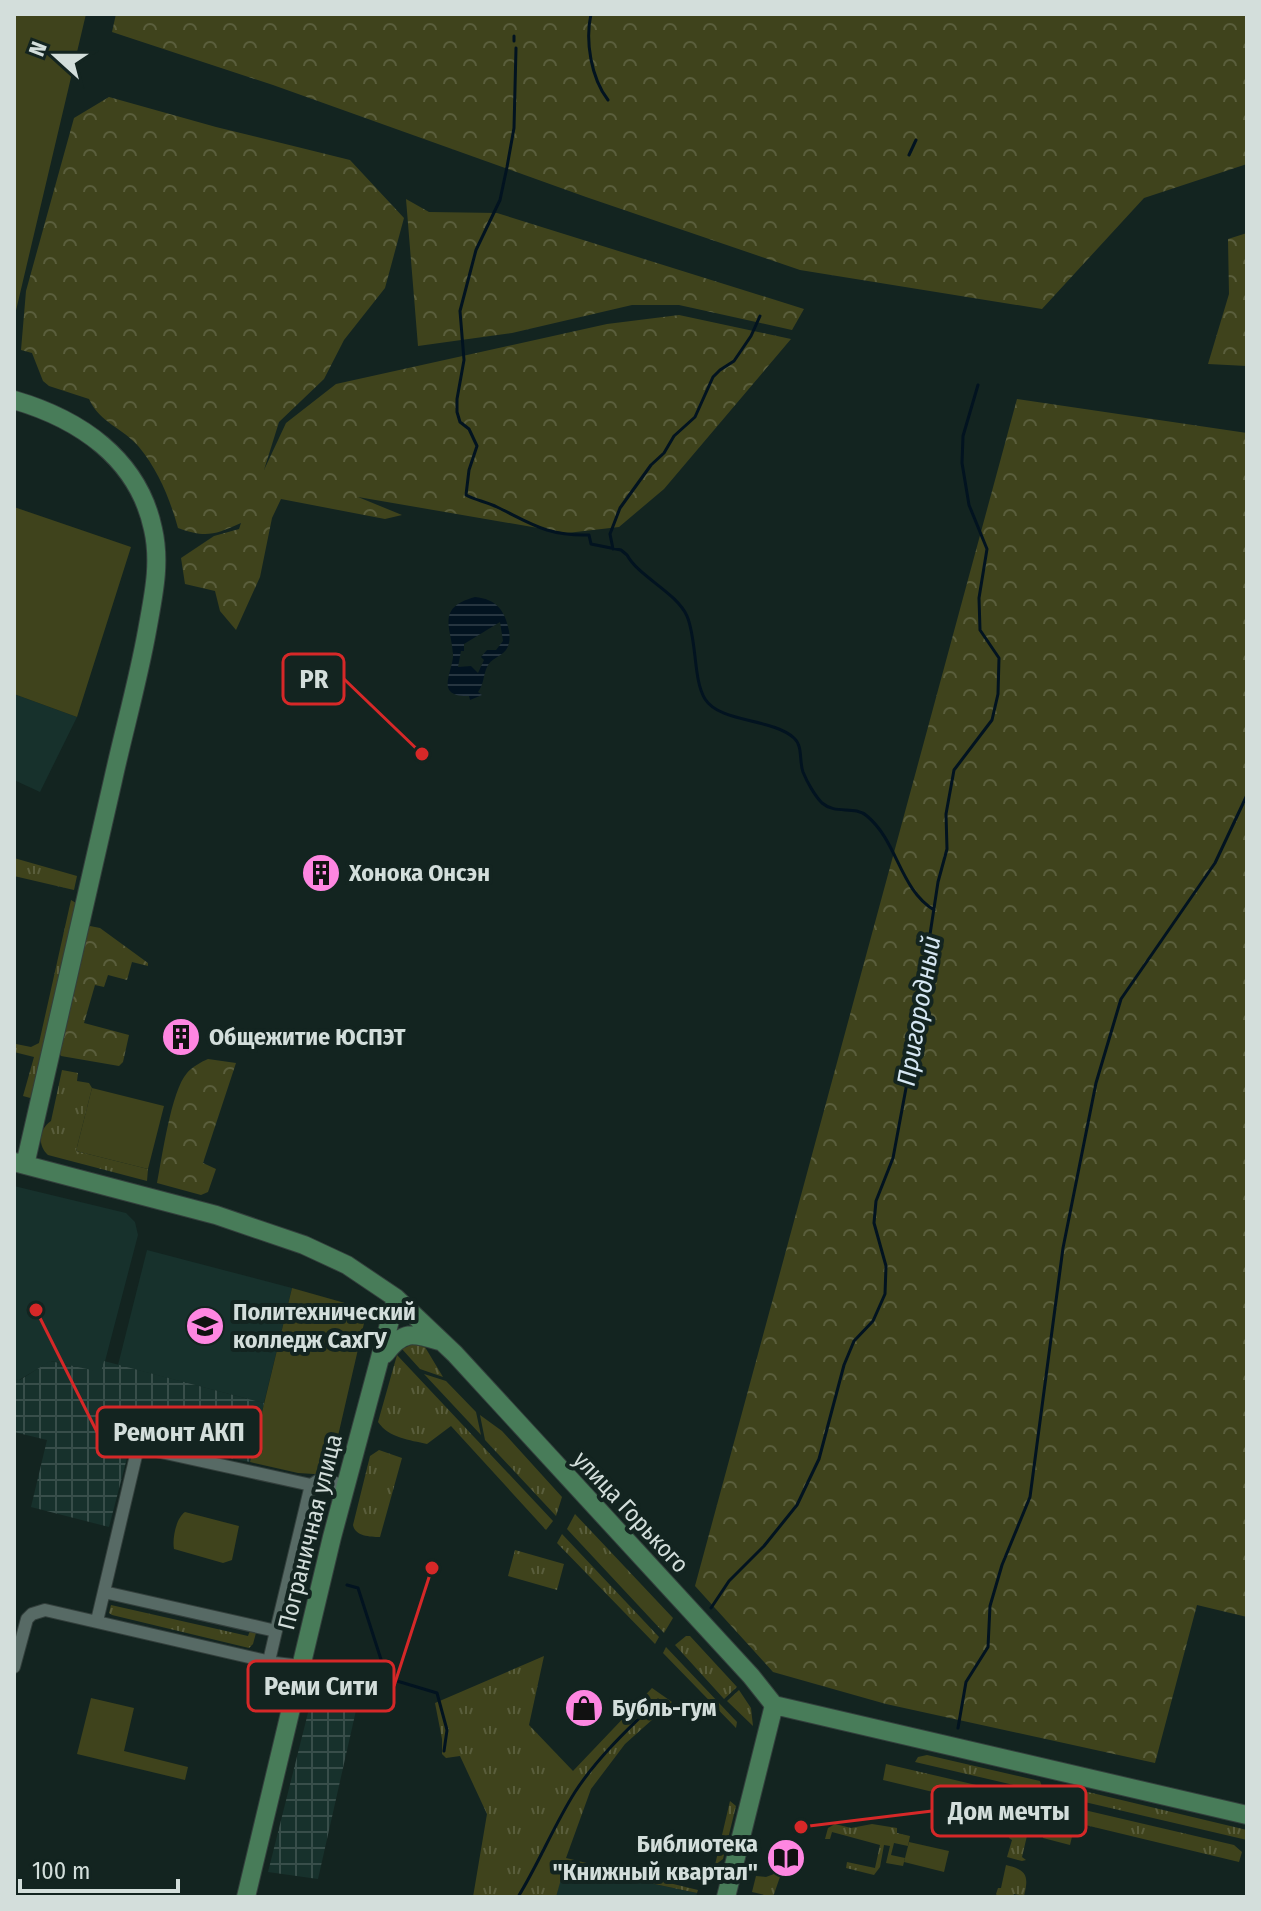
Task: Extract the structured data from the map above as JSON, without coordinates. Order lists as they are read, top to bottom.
{
  "streets": {
    "main road": ["улица Горького", "Пограничная улица"]
  },
  "crossings": [
    ["улица Горького", "Пограничная улица"]
  ],
  "water": ["Пригородный"],
  "places": {
    "other": [
      "PR",
      "Ремонт АКП",
      "Реми Сити",
      "Дом мечты"
    ],
    "building": ["Хонока Онсэн", "Общежитие ЮСПЭТ"],
    "school or university": ["Политехнический колледж СахГУ"],
    "shop": ["Бубль-гум"],
    "library": ["Библиотека \"Книжный квартал\""]
  },
  "scale_bar": "100 m",
  "north": "left"
}
